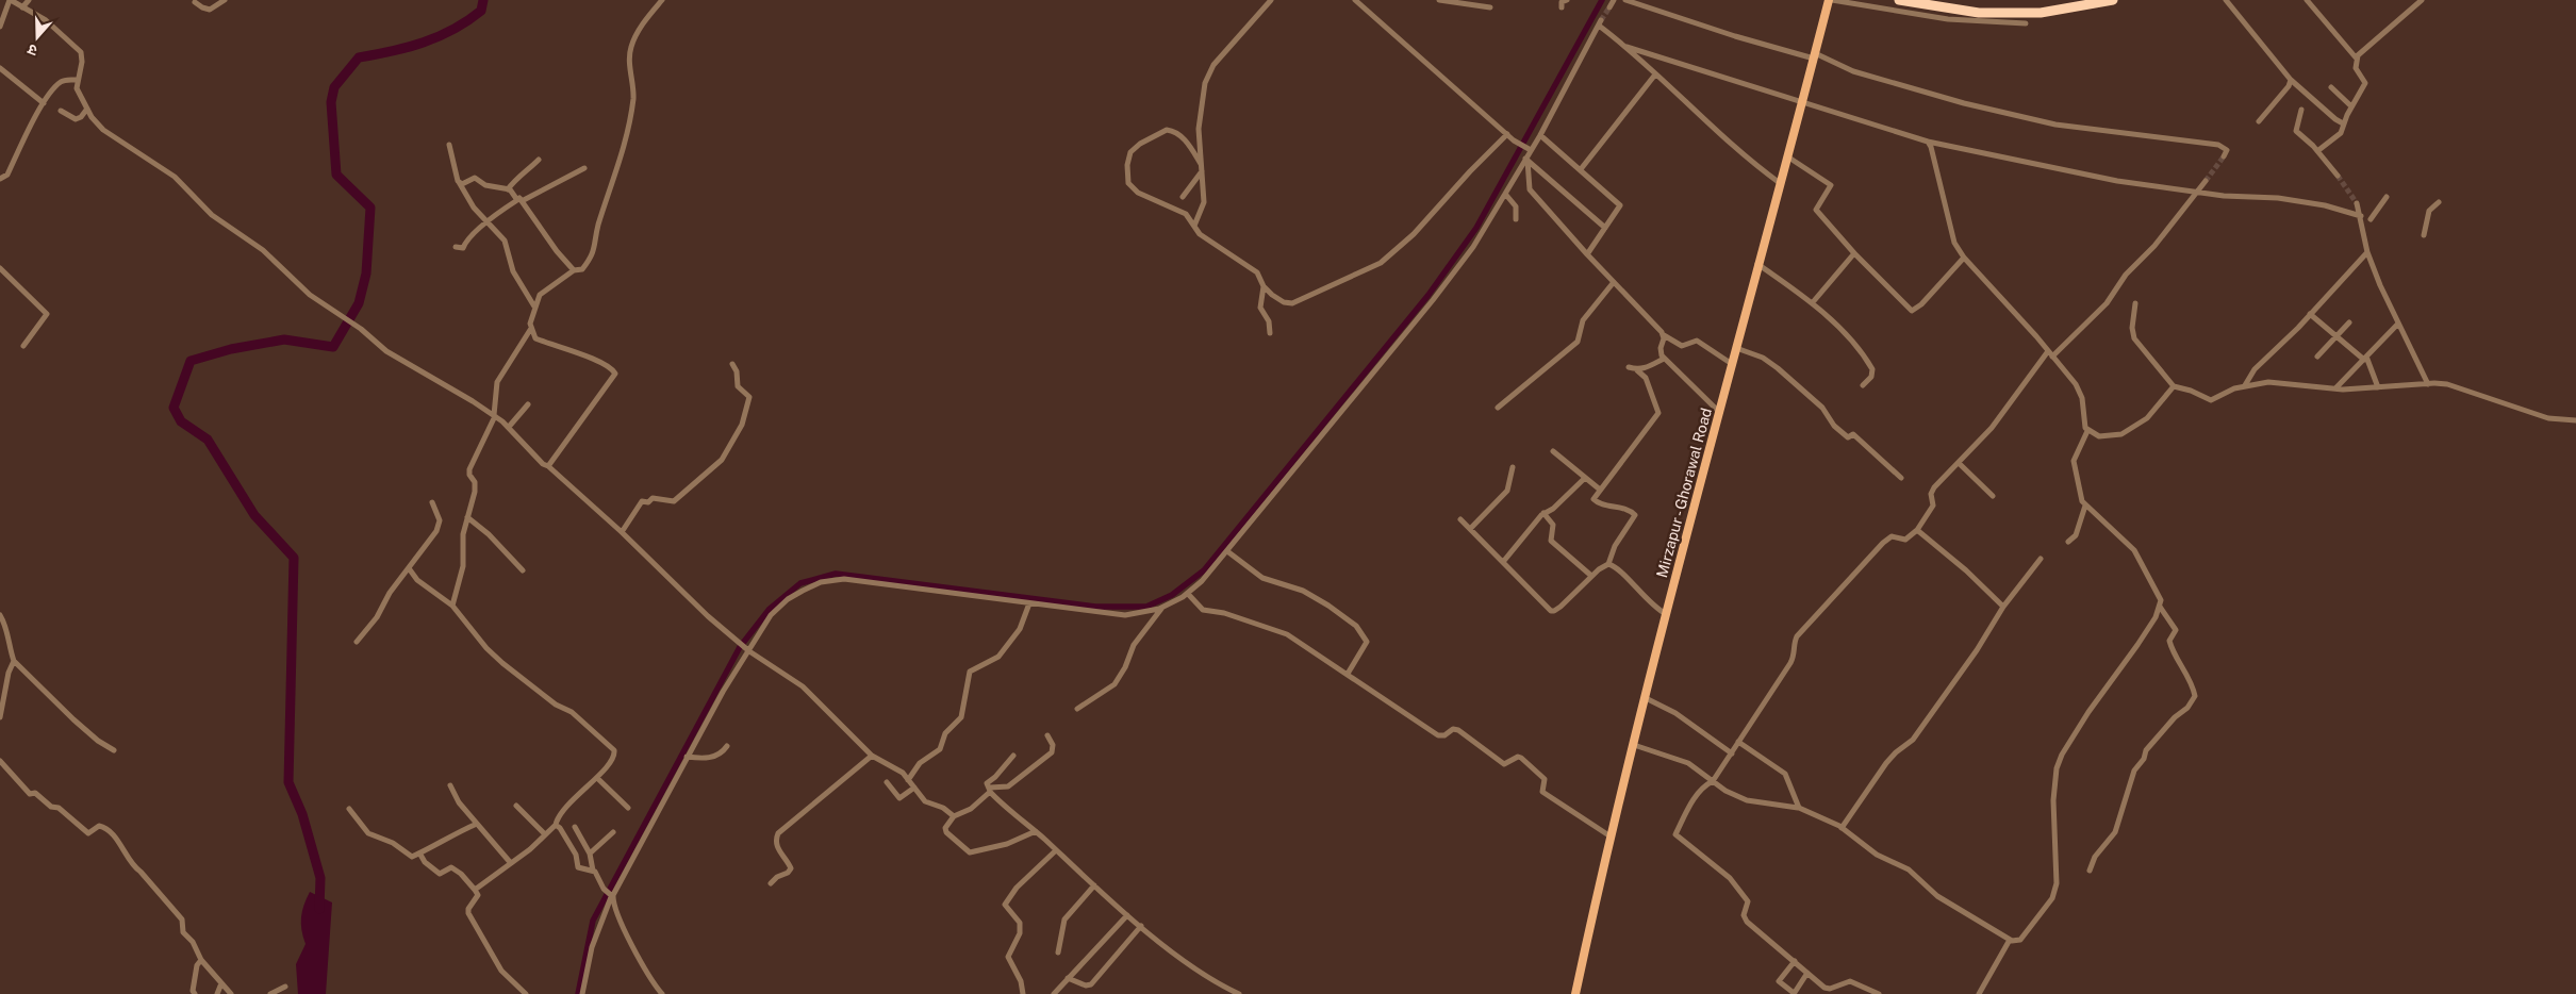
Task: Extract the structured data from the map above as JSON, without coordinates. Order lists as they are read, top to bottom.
{
  "streets": {
    "main road": ["Mirzapur - Ghorawal Road"]
  },
  "north": "bottom"
}
